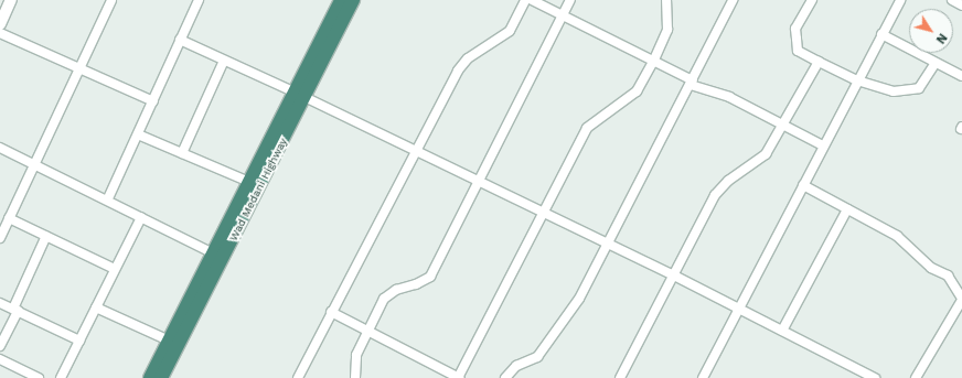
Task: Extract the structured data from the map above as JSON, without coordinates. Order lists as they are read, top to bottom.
{
  "streets": {
    "highway": ["Wad Medani Highway"]
  },
  "north": "bottom right"
}
